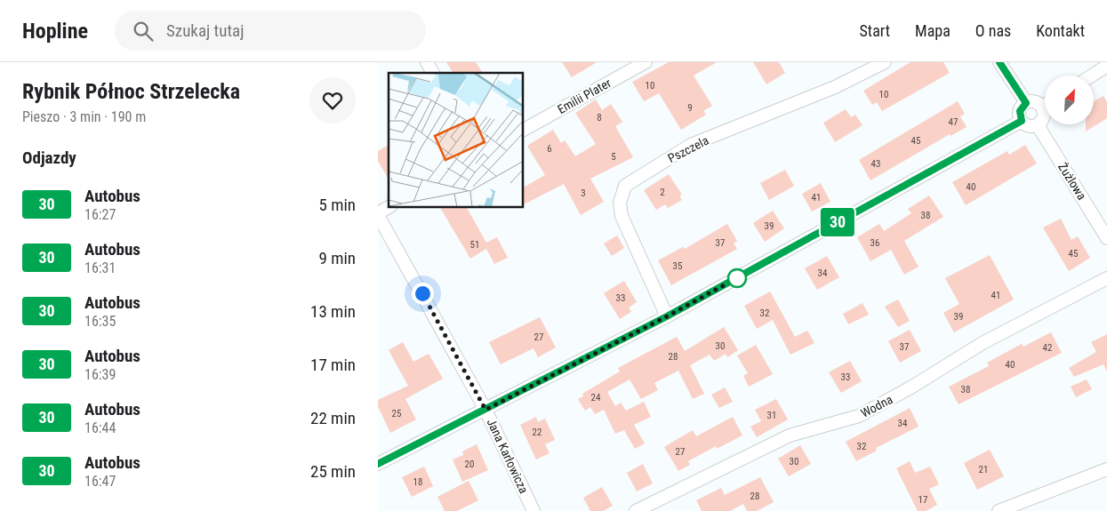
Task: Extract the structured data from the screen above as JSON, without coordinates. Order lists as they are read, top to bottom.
{
  "streets": {
    "street": [
      "Emilii Plater",
      "Pszczela",
      "Żużlowa",
      "Wodna",
      "Jana Karłowicza"
    ]
  },
  "lines": ["bus line 30"],
  "house_numbers": [
    "10",
    "10",
    "9",
    "8",
    "47",
    "45",
    "6",
    "5",
    "43",
    "40",
    "2",
    "3",
    "41",
    "38",
    "39",
    "37",
    "36",
    "51",
    "45",
    "35",
    "34",
    "41",
    "33",
    "32",
    "39",
    "27",
    "30",
    "37",
    "42",
    "28",
    "40",
    "33",
    "38",
    "24",
    "25",
    "31",
    "34",
    "22",
    "32",
    "27",
    "30",
    "20",
    "21",
    "18",
    "28",
    "17"
  ],
  "north": "top right",
  "page": {
    "header": "Hopline",
    "search": "Szukaj tutaj",
    "nav": [
      "Start",
      "Mapa",
      "O nas",
      "Kontakt"
    ],
    "heading": [
      ["Rybnik Północ Strzelecka", "Pieszo · 3 min · 190 m"],
      "Odjazdy"
    ],
    "on_map": "30",
    "list": [
      {
        "mark": "30",
        "name": "Autobus",
        "note": "16:27",
        "value": "5 min"
      },
      {
        "mark": "30",
        "name": "Autobus",
        "note": "16:31",
        "value": "9 min"
      },
      {
        "mark": "30",
        "name": "Autobus",
        "note": "16:35",
        "value": "13 min"
      },
      {
        "mark": "30",
        "name": "Autobus",
        "note": "16:39",
        "value": "17 min"
      },
      {
        "mark": "30",
        "name": "Autobus",
        "note": "16:44",
        "value": "22 min"
      },
      {
        "mark": "30",
        "name": "Autobus",
        "note": "16:47",
        "value": "25 min"
      }
    ]
  }
}
